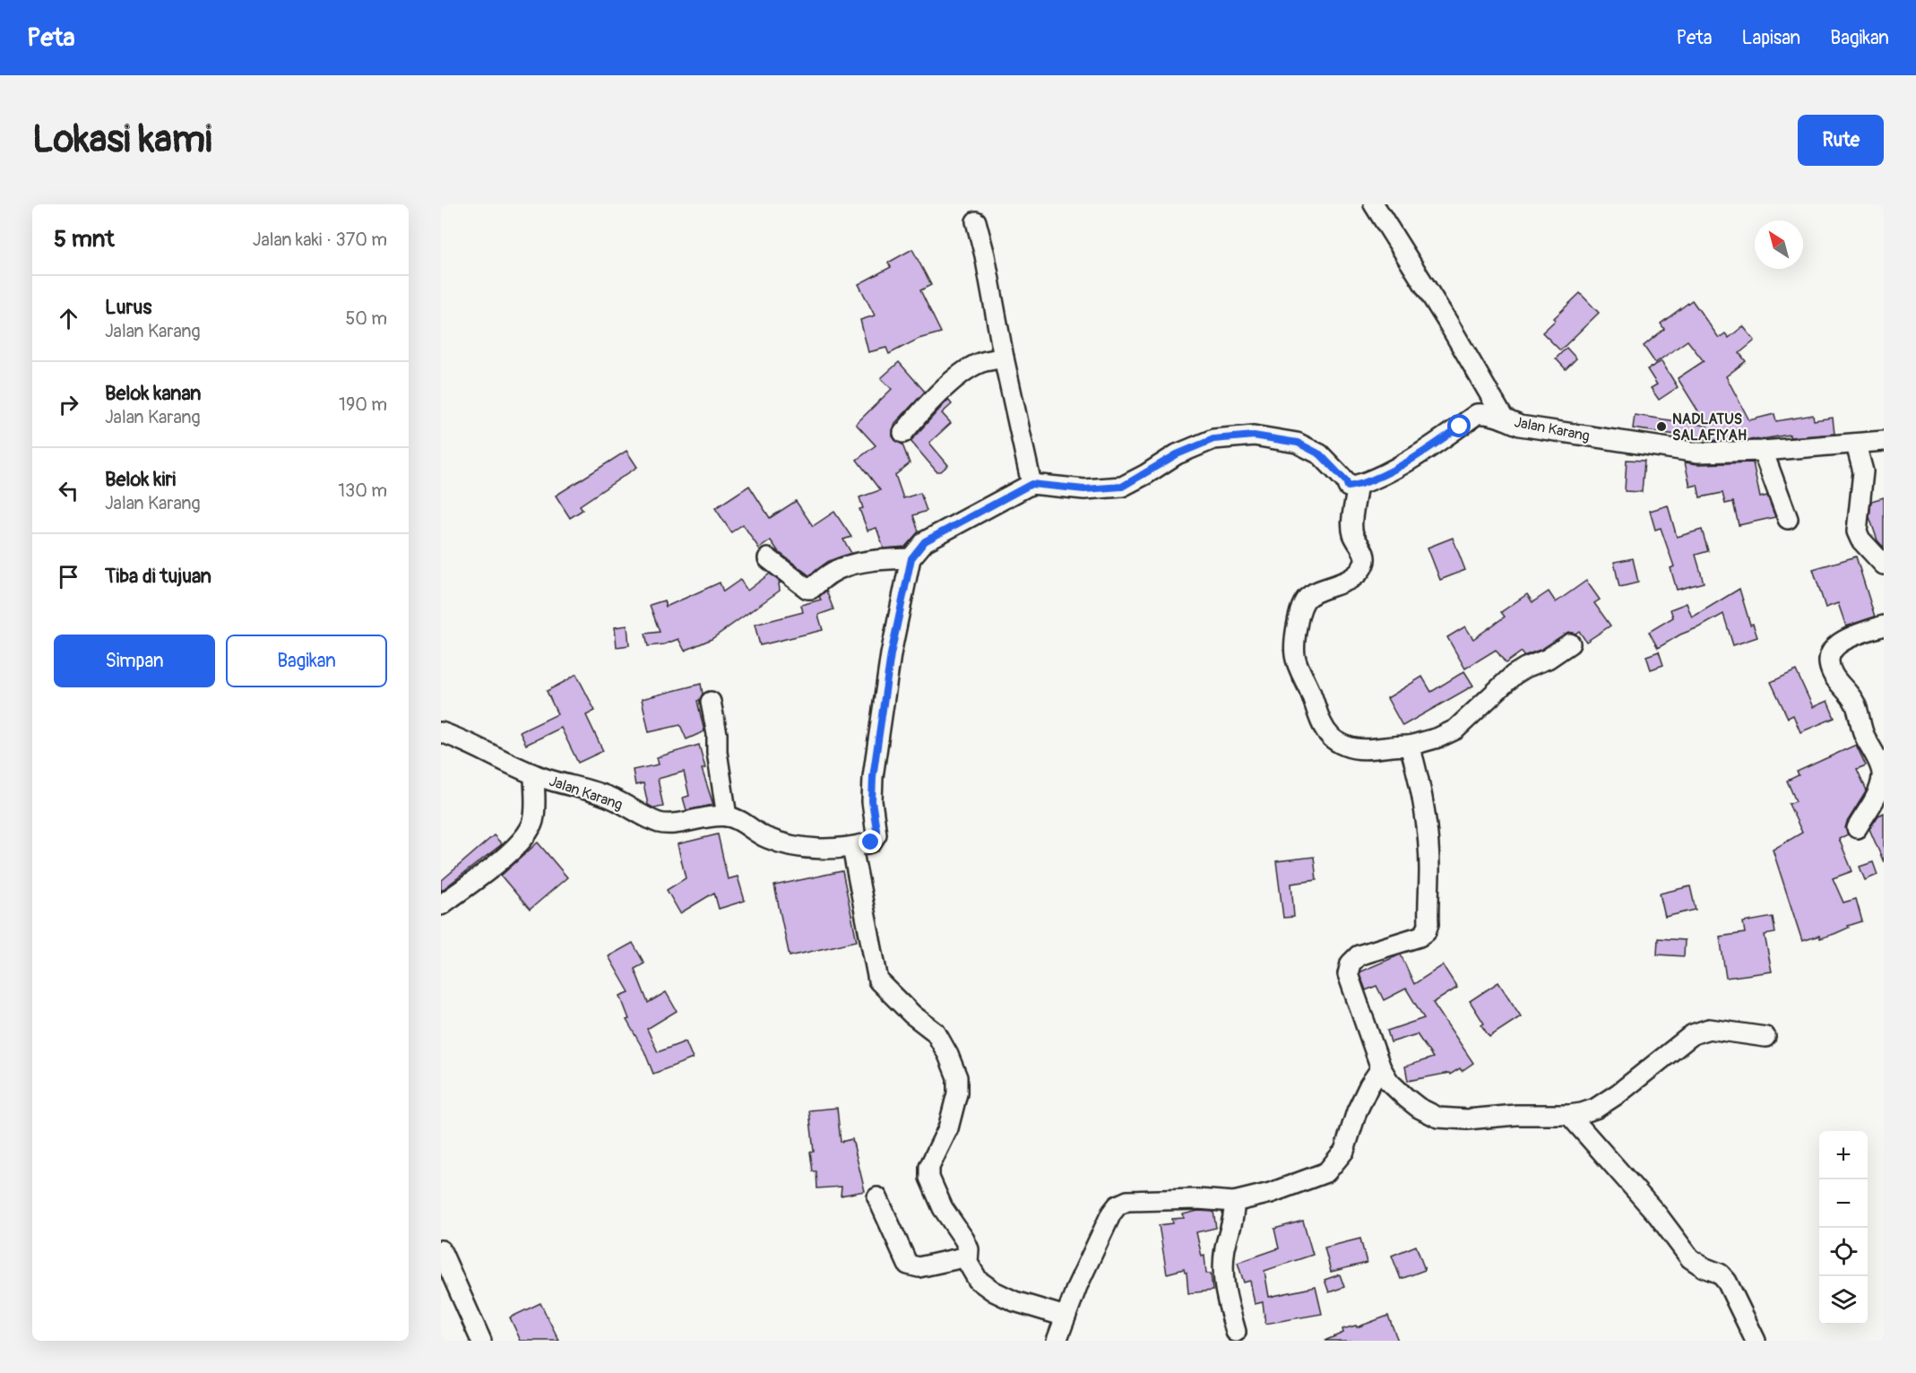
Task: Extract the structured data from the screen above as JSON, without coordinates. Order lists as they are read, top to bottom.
{
  "streets": {
    "street": ["Jalan Karang"]
  },
  "places": ["NADLATUS SALAFIYAH"],
  "north": "top left",
  "page": {
    "header": "Peta",
    "nav": ["Peta", "Lapisan", "Bagikan"],
    "buttons": [
      "Rute",
      ["Simpan", "Bagikan"]
    ],
    "title": "Lokasi kami",
    "heading": ["5 mnt", "Jalan kaki · 370 m"],
    "list": [
      ["Lurus", "Jalan Karang", "50 m"],
      ["Belok kanan", "Jalan Karang", "190 m"],
      ["Belok kiri", "Jalan Karang", "130 m"],
      "Tiba di tujuan"
    ],
    "map_buttons": ["+", "−"]
  }
}
